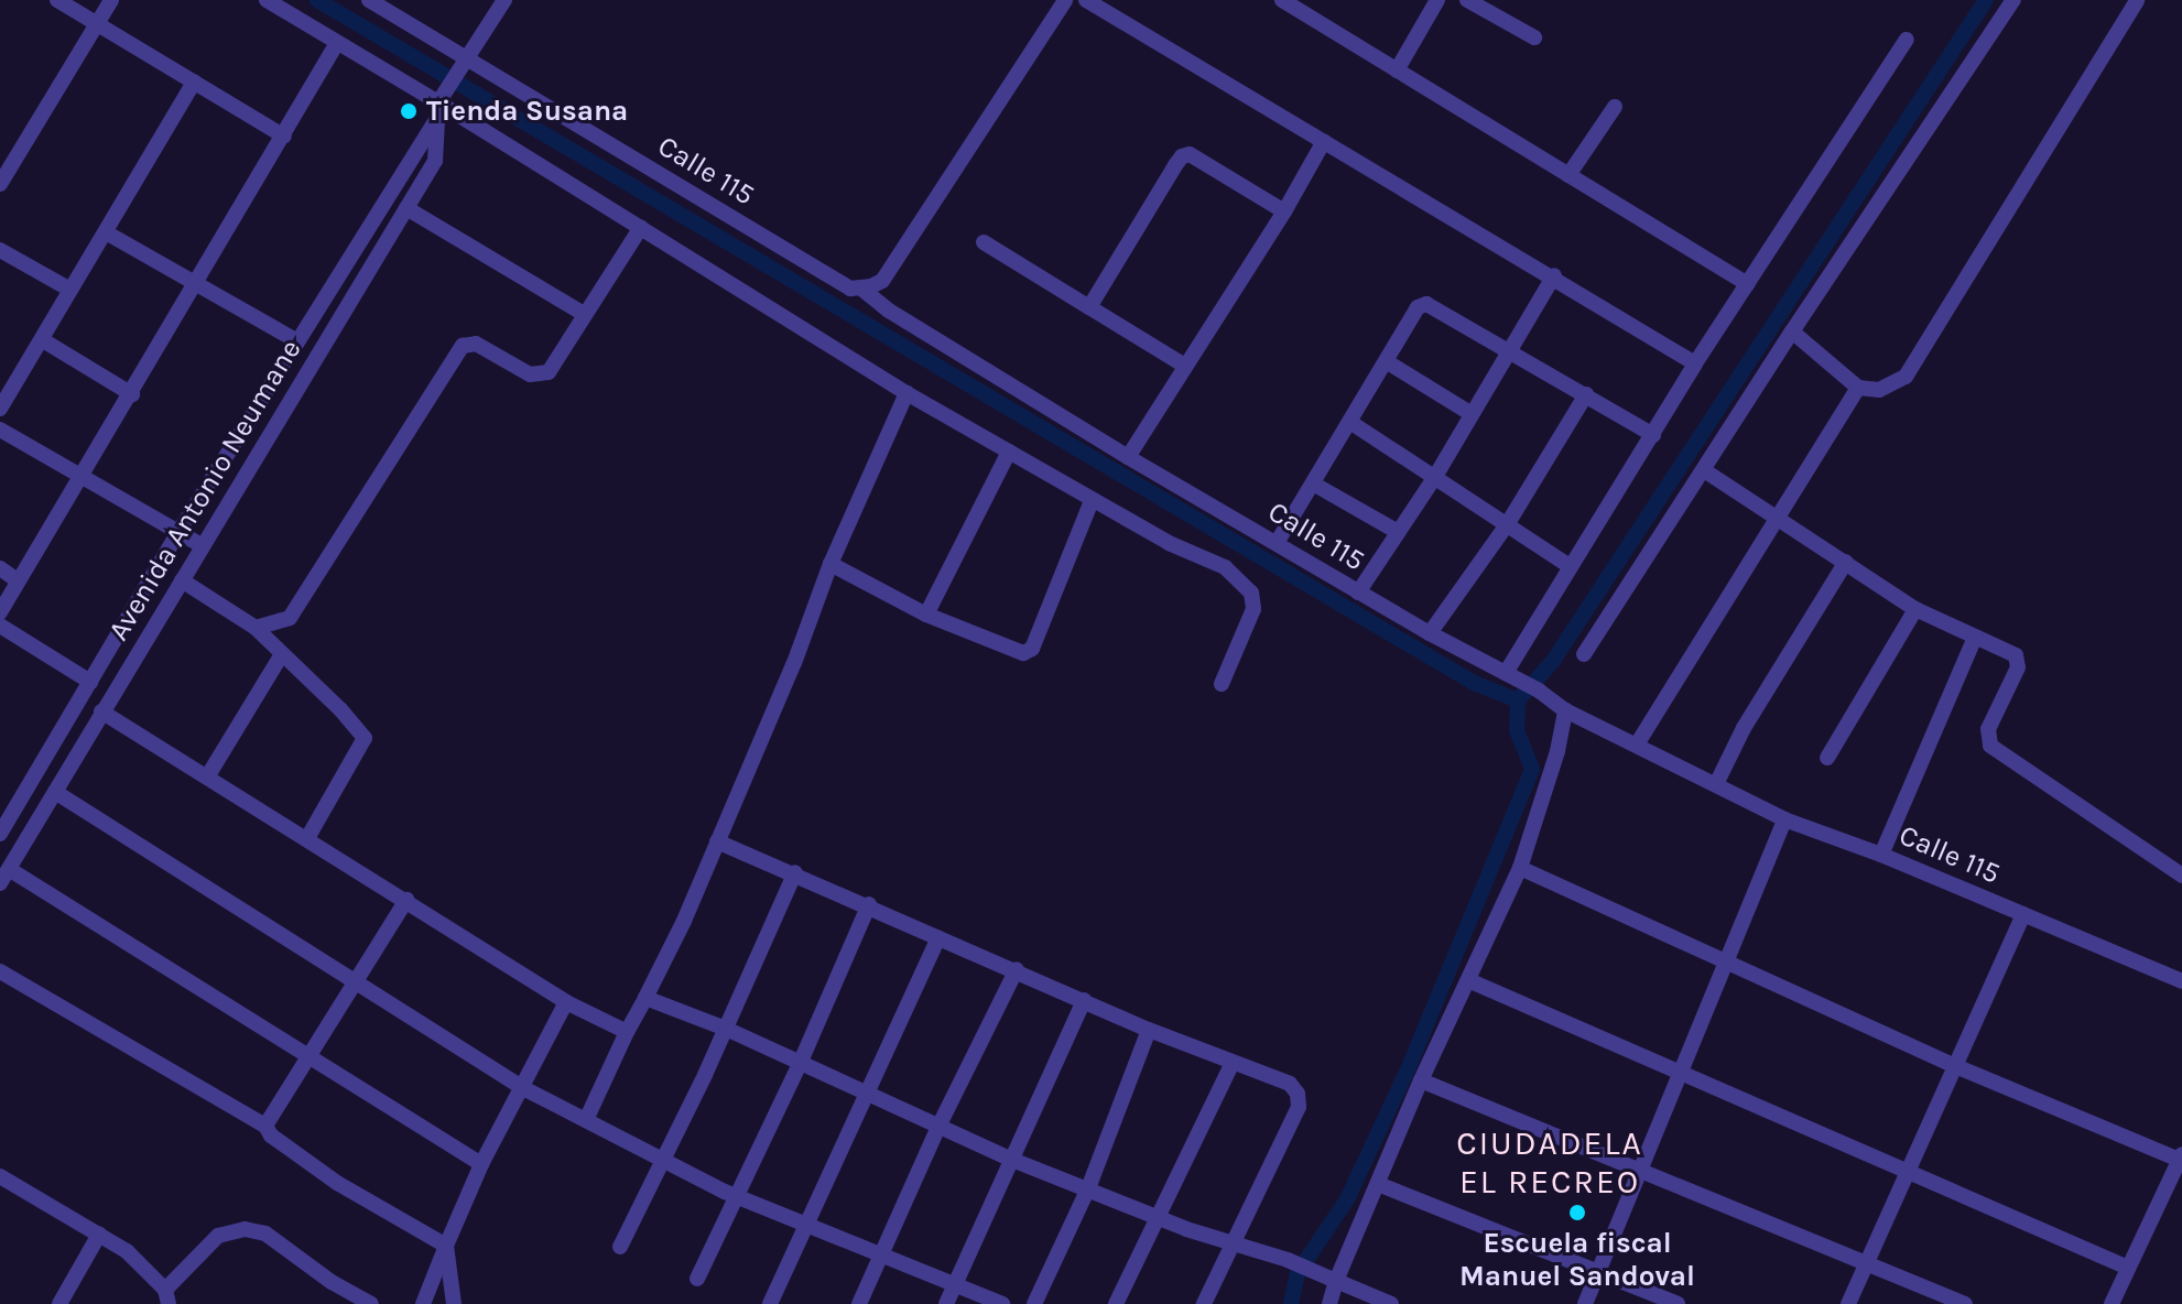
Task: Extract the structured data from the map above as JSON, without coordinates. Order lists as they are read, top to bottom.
{
  "streets": {
    "street": ["Calle 115", "Avenida Antonio Neumane"]
  },
  "crossings": [
    ["Calle 115", "Avenida Antonio Neumane"]
  ],
  "districts": ["CIUDADELA EL RECREO"],
  "places": ["Tienda Susana", "Escuela fiscal Manuel Sandoval"]
}
